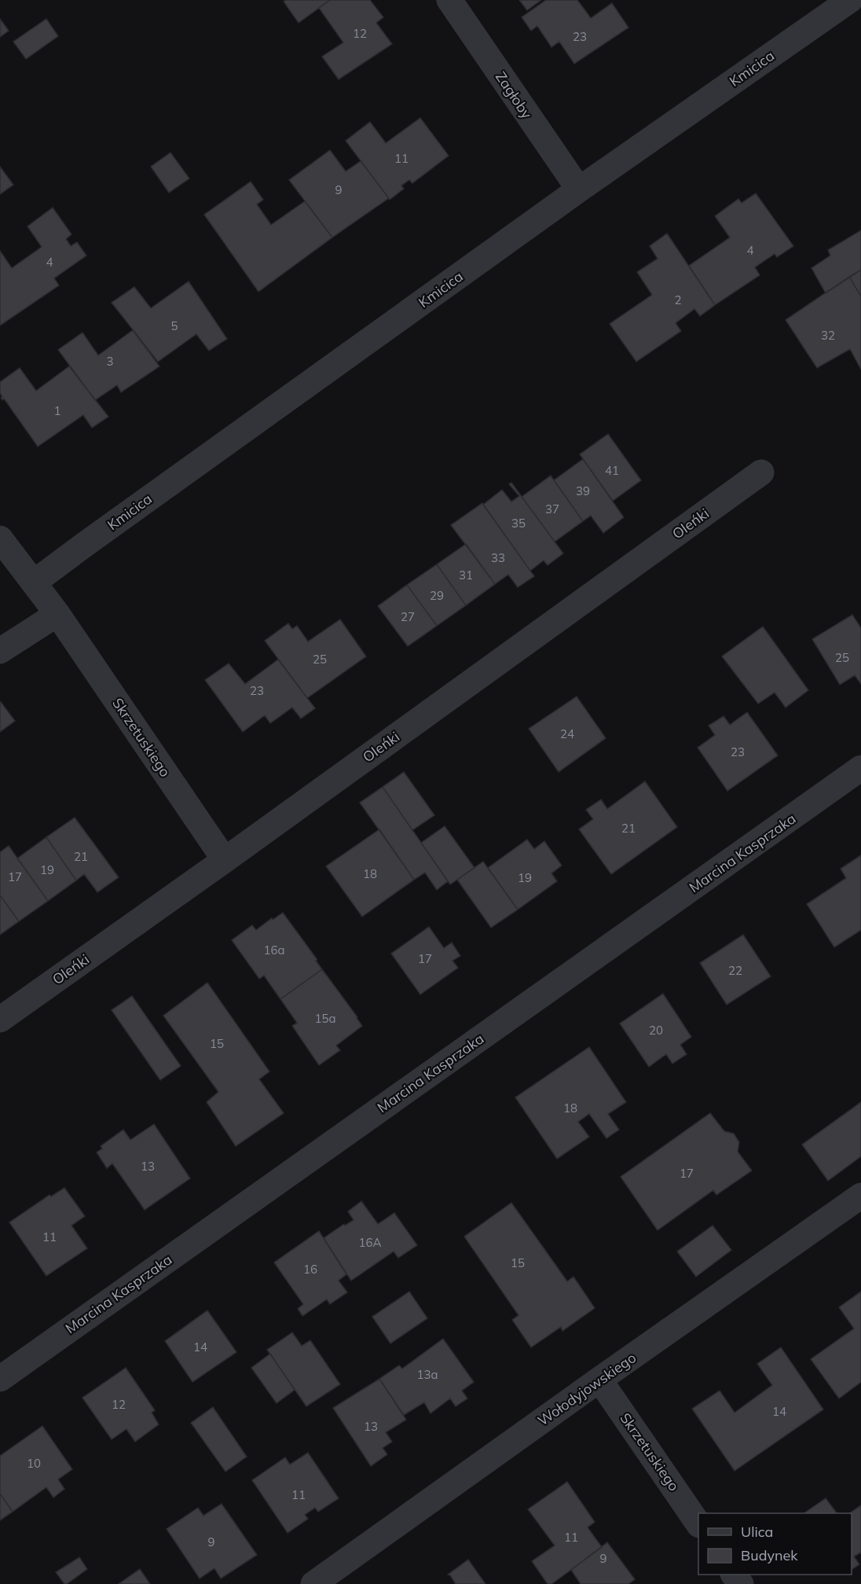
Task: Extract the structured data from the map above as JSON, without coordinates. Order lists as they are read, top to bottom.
{
  "streets": {
    "street": [
      "Kmicica",
      "Zagłoby",
      "Oleńki",
      "Skrzetuskiego",
      "Marcina Kasprzaka",
      "Wołodyjowskiego"
    ]
  },
  "crossings": [
    ["Kmicica", "Zagłoby"],
    ["Kmicica", "Skrzetuskiego"],
    ["Oleńki", "Skrzetuskiego"],
    ["Skrzetuskiego", "Wołodyjowskiego"]
  ],
  "house_numbers": [
    "12",
    "23",
    "11",
    "9",
    "4",
    "4",
    "2",
    "5",
    "32",
    "3",
    "1",
    "41",
    "39",
    "37",
    "35",
    "33",
    "31",
    "29",
    "27",
    "25",
    "25",
    "23",
    "24",
    "23",
    "21",
    "21",
    "19",
    "18",
    "17",
    "19",
    "16a",
    "17",
    "22",
    "15a",
    "20",
    "15",
    "18",
    "13",
    "17",
    "11",
    "16A",
    "15",
    "16",
    "14",
    "13a",
    "12",
    "14",
    "13",
    "10",
    "11",
    "11",
    "9",
    "9"
  ],
  "legend": ["Ulica", "Budynek"]
}
